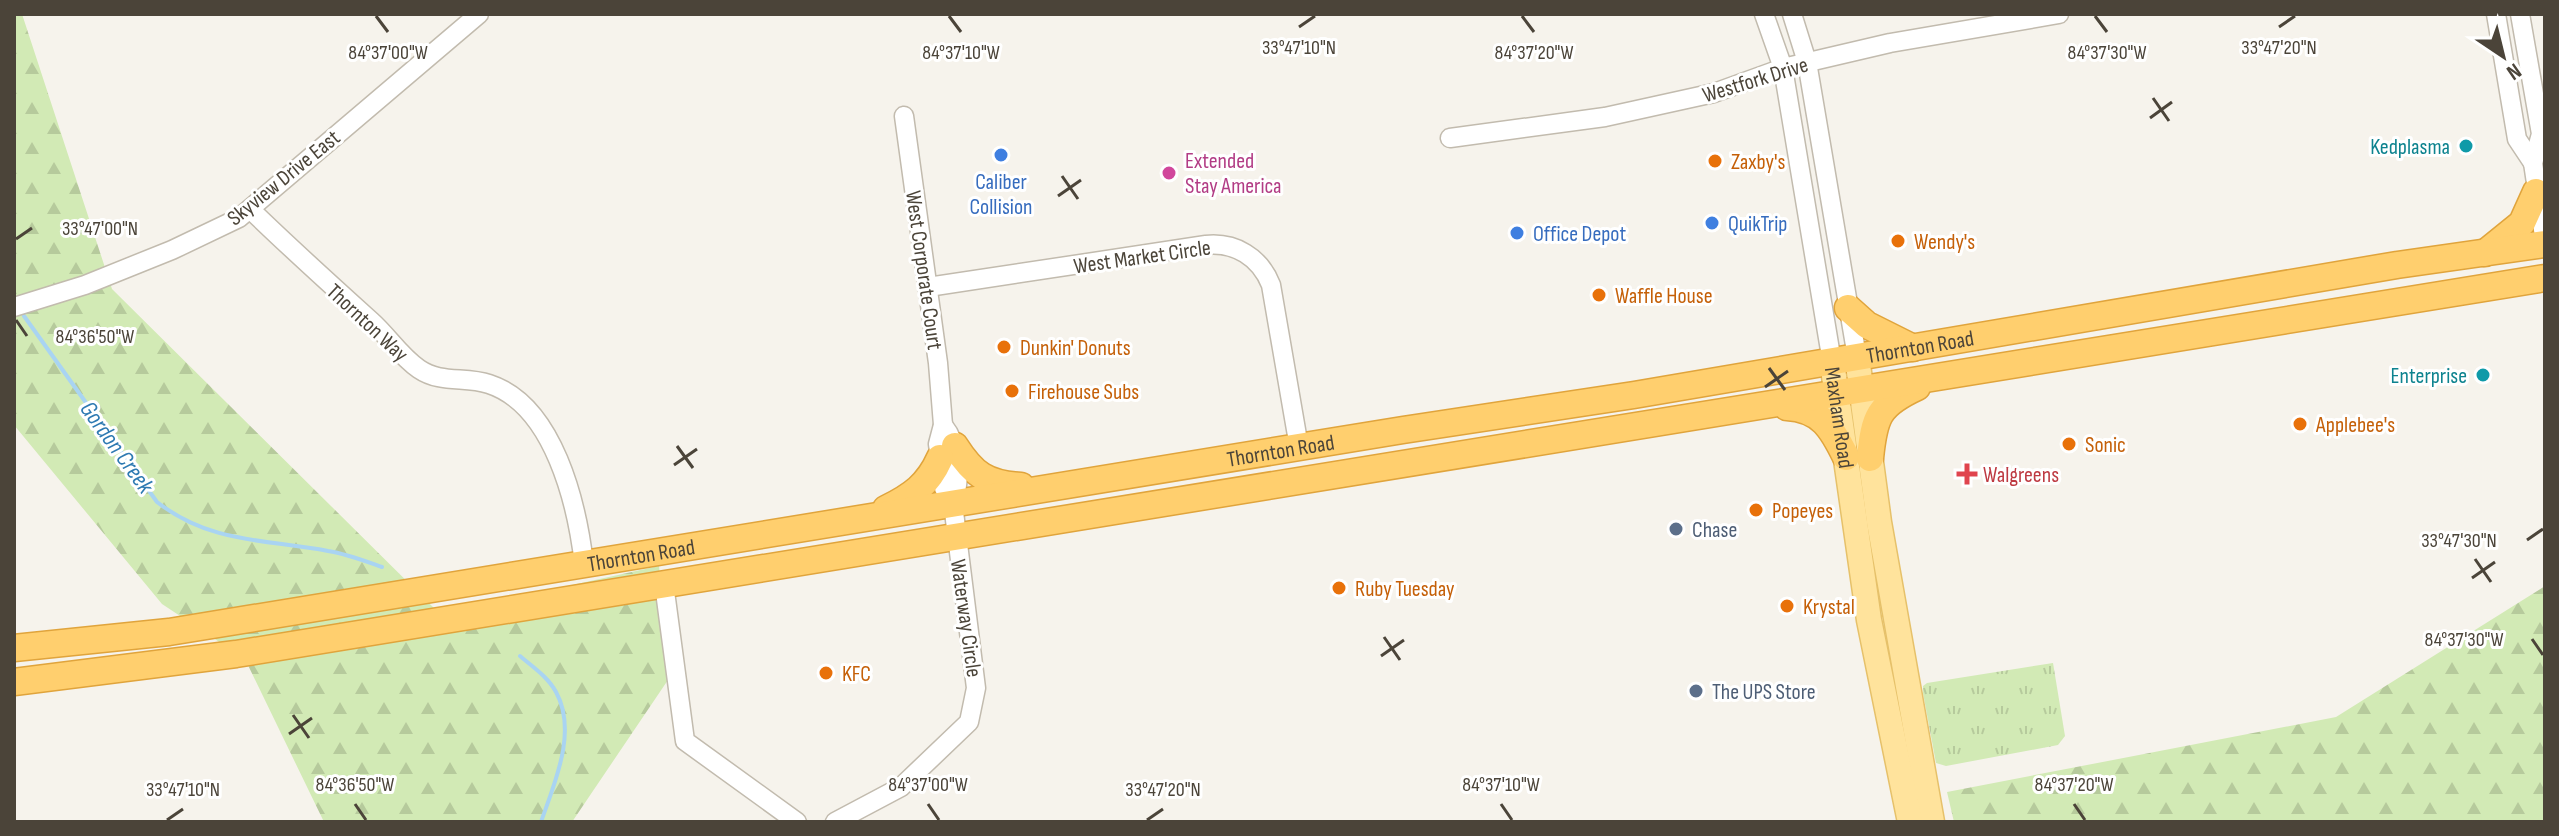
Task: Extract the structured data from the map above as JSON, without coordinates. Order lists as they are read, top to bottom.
{
  "streets": {
    "highway": ["Thornton Road"],
    "main road": ["Maxham Road"],
    "street": [
      "Westfork Drive",
      "Skyview Drive East",
      "West Market Circle",
      "West Corporate Court",
      "Thornton Way",
      "Waterway Circle"
    ]
  },
  "crossings": [
    ["Westfork Drive", "Maxham Road"],
    ["Skyview Drive East", "Thornton Way"],
    ["West Market Circle", "West Corporate Court"],
    ["West Market Circle", "Thornton Road"],
    ["West Corporate Court", "Thornton Road"],
    ["West Corporate Court", "Waterway Circle"],
    ["Thornton Way", "Thornton Road"],
    ["Thornton Road", "Maxham Road"],
    ["Thornton Road", "Waterway Circle"]
  ],
  "water": ["Gordon Creek"],
  "places": {
    "other": [
      "Kedplasma",
      "Caliber Collision",
      "Zaxby's",
      "Extended Stay America",
      "QuikTrip",
      "Office Depot",
      "Wendy's",
      "Waffle House",
      "Dunkin' Donuts",
      "Enterprise",
      "Firehouse Subs",
      "Applebee's",
      "Sonic",
      "Popeyes",
      "Chase",
      "Ruby Tuesday",
      "Krystal",
      "KFC",
      "The UPS Store"
    ],
    "health": ["Walgreens"]
  },
  "north": "bottom right",
  "coordinates": [
    "33°47'10\"N",
    "33°47'20\"N",
    "84°37'00\"W",
    "84°37'10\"W",
    "84°37'20\"W",
    "84°37'30\"W",
    "33°47'00\"N",
    "84°36'50\"W",
    "33°47'30\"N"
  ]
}
